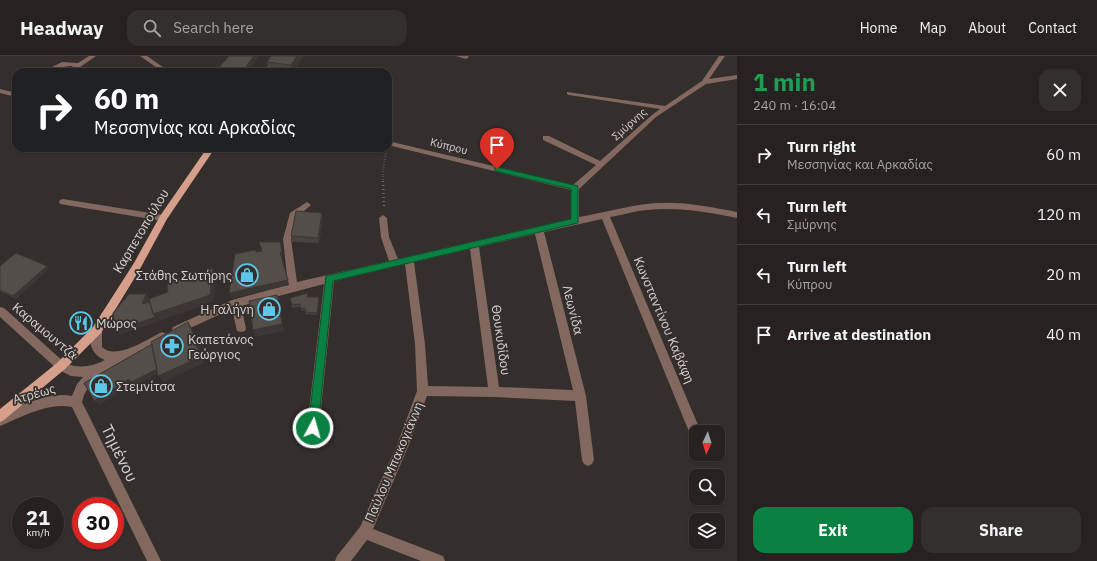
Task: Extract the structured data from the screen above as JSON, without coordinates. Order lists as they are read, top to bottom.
{
  "streets": {
    "main road": ["Καρπετοπούλου", "Ατρέως"],
    "street": [
      "Σμύρνης",
      "Κύπρου",
      "Λεωνίδα",
      "Κωνσταντίνου Καβάφη",
      "Καραμουντζά",
      "Θουκυδίδου",
      "Τημένου",
      "Παύλου Μπακογιάννη"
    ]
  },
  "crossings": [
    ["Σμύρνης", "Κύπρου"],
    ["Καρπετοπούλου", "Καραμουντζά"],
    ["Καρπετοπούλου", "Ατρέως"],
    ["Καραμουντζά", "Ατρέως"],
    ["Θουκυδίδου", "Παύλου Μπακογιάννη"],
    ["Ατρέως", "Τημένου"]
  ],
  "places": {
    "shop": ["Στάθης Σωτήρης", "Η Γαλήνη", "Στεμνίτσα"],
    "restaurant": ["Μώρος"],
    "pharmacy": ["Καπετάνος Γεώργιος"]
  },
  "north": "bottom",
  "page": {
    "header": "Headway",
    "search": "Search here",
    "nav": [
      "Home",
      "Map",
      "About",
      "Contact"
    ],
    "heading": ["1 min", "240 m · 16:04"],
    "turn": ["60 m", "Μεσσηνίας και Αρκαδίας"],
    "list": [
      {
        "name": "Turn right",
        "note": "Μεσσηνίας και Αρκαδίας",
        "value": "60 m"
      },
      {
        "name": "Turn left",
        "note": "Σμύρνης",
        "value": "120 m"
      },
      {
        "name": "Turn left",
        "note": "Κύπρου",
        "value": "20 m"
      },
      {
        "name": "Arrive at destination",
        "value": "40 m"
      }
    ],
    "speed": "21 km/h",
    "limit": "30",
    "buttons": ["Exit", "Share"]
  }
}
